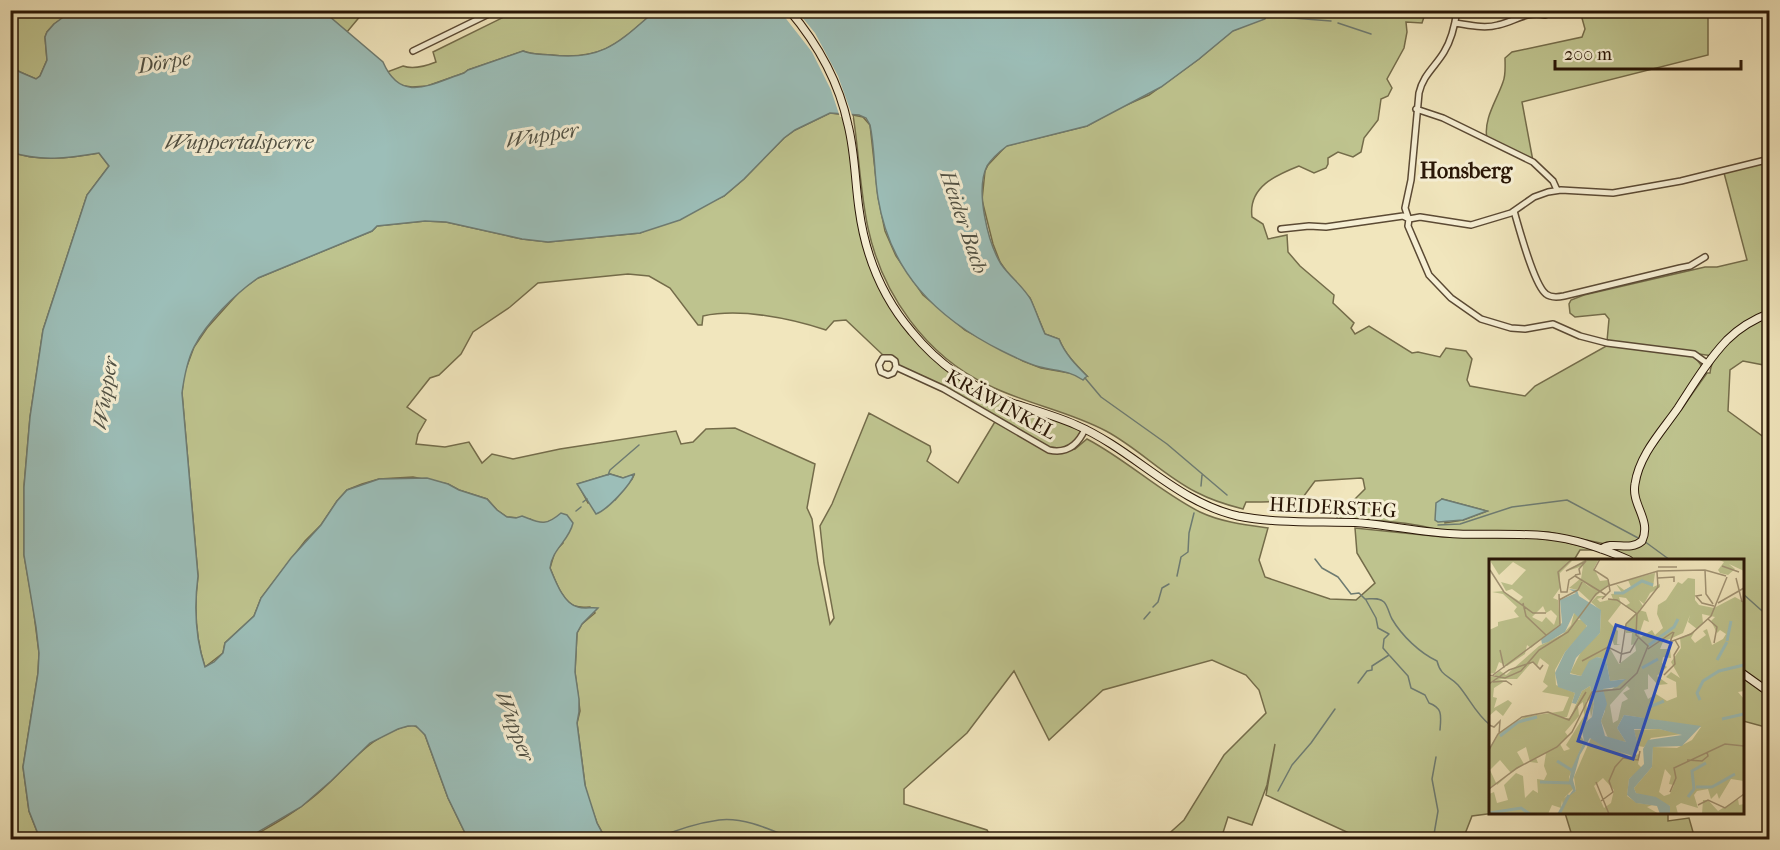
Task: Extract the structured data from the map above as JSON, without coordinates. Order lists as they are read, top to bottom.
{
  "streets": {
    "main road": ["HEIDERSTEG"],
    "street": ["KRÄWINKEL"]
  },
  "crossings": [
    ["KRÄWINKEL", "HEIDERSTEG"]
  ],
  "districts": ["Honsberg"],
  "water": [
    "Dörpe",
    "Wupper",
    "Wuppertalsperre",
    "Heider Bach"
  ],
  "scale_bar": "200 m"
}
